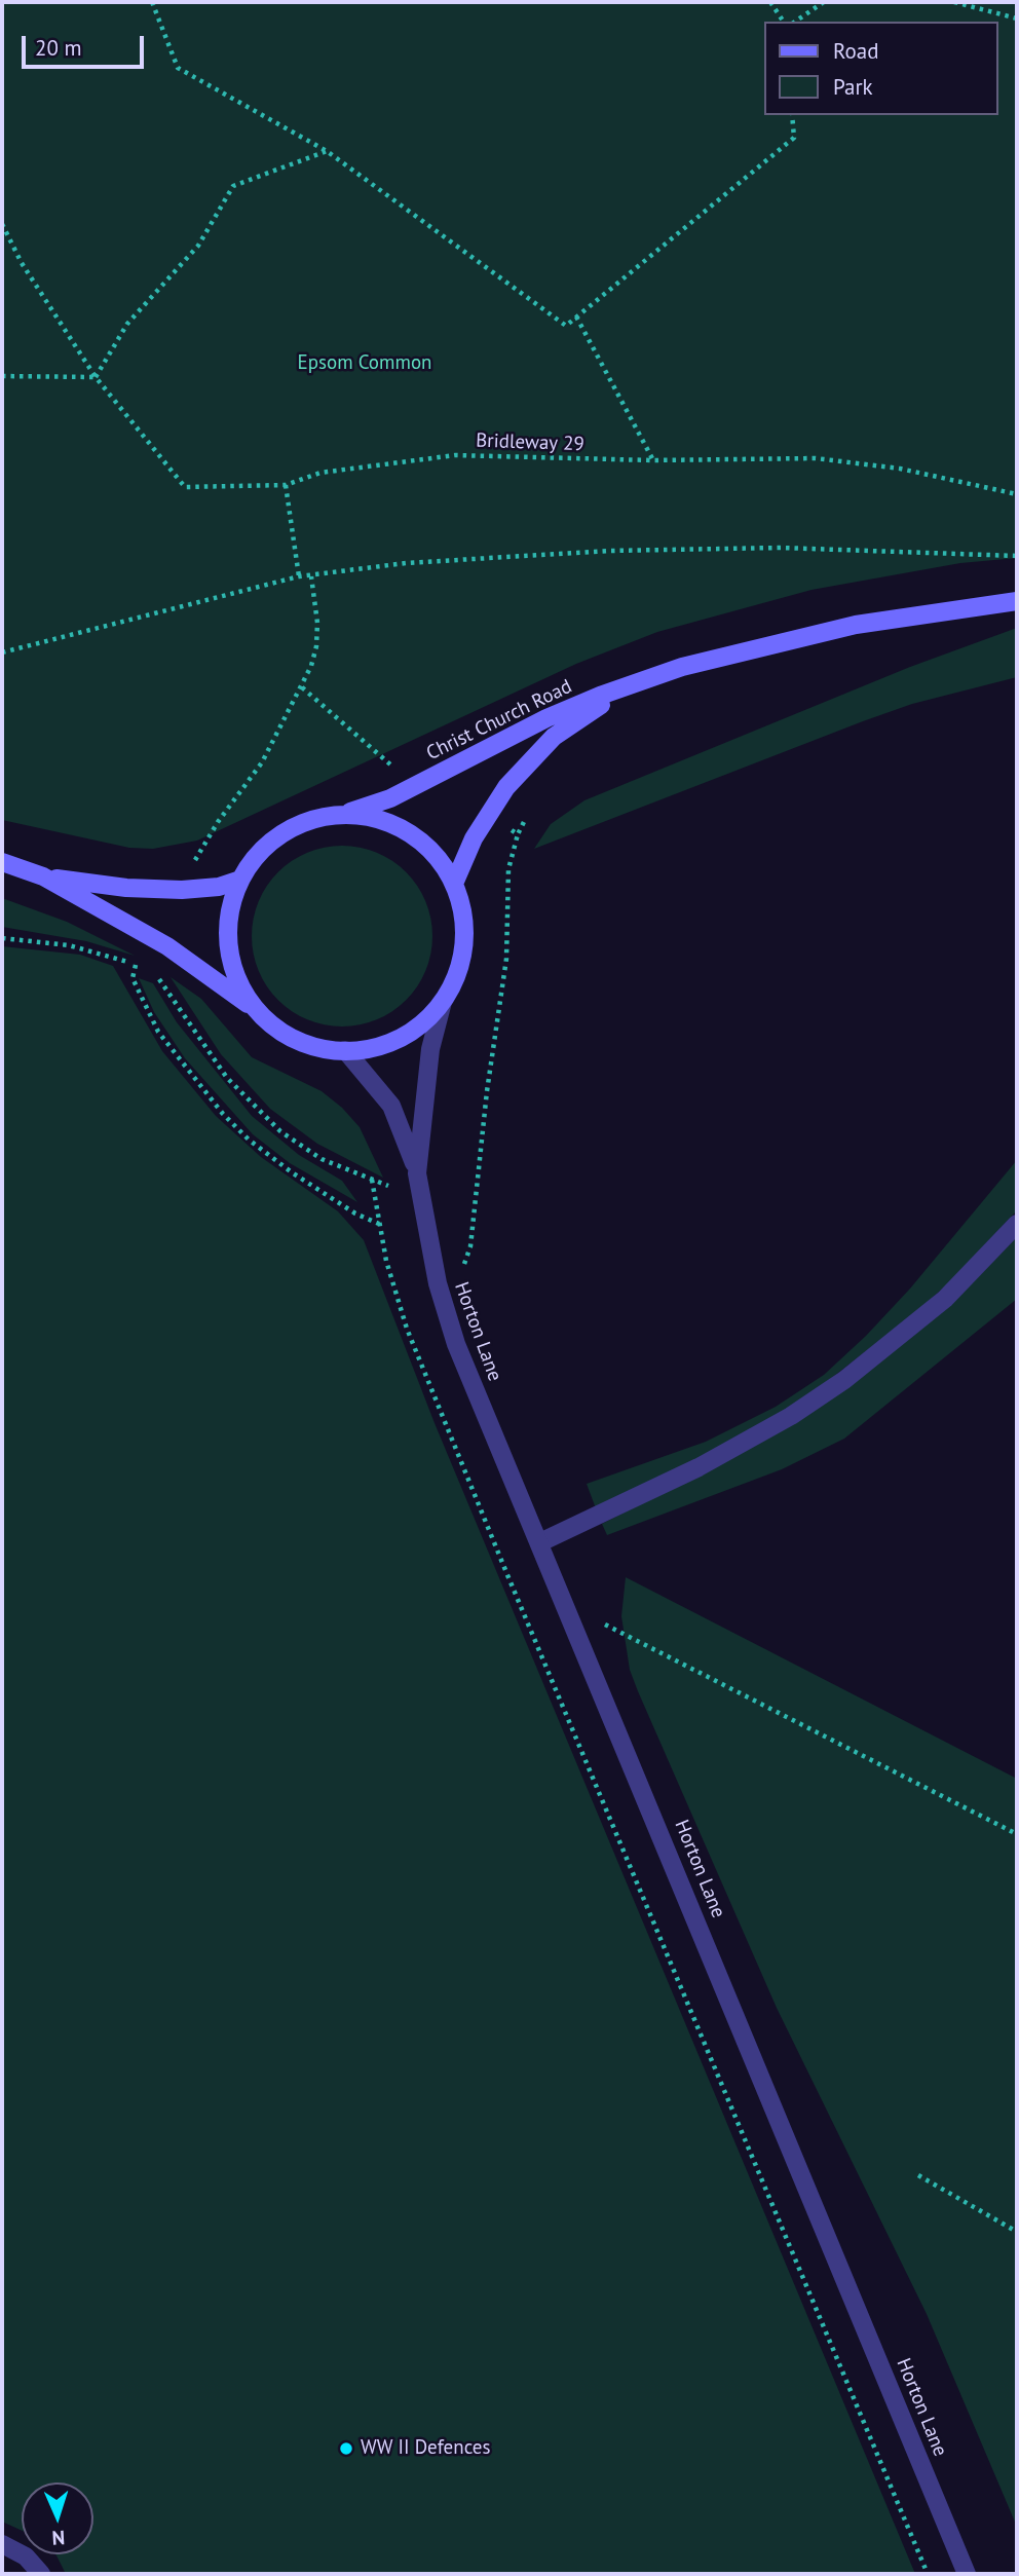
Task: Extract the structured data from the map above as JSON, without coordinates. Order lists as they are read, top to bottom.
{
  "streets": {
    "main road": ["Christ Church Road"],
    "street": ["Horton Lane"],
    "path": ["Bridleway 29"]
  },
  "crossings": [
    ["Christ Church Road", "Horton Lane"]
  ],
  "parks": ["Epsom Common"],
  "places": ["WW II Defences"],
  "legend": ["Road", "Park"],
  "scale_bar": "20 m",
  "north": "bottom"
}
